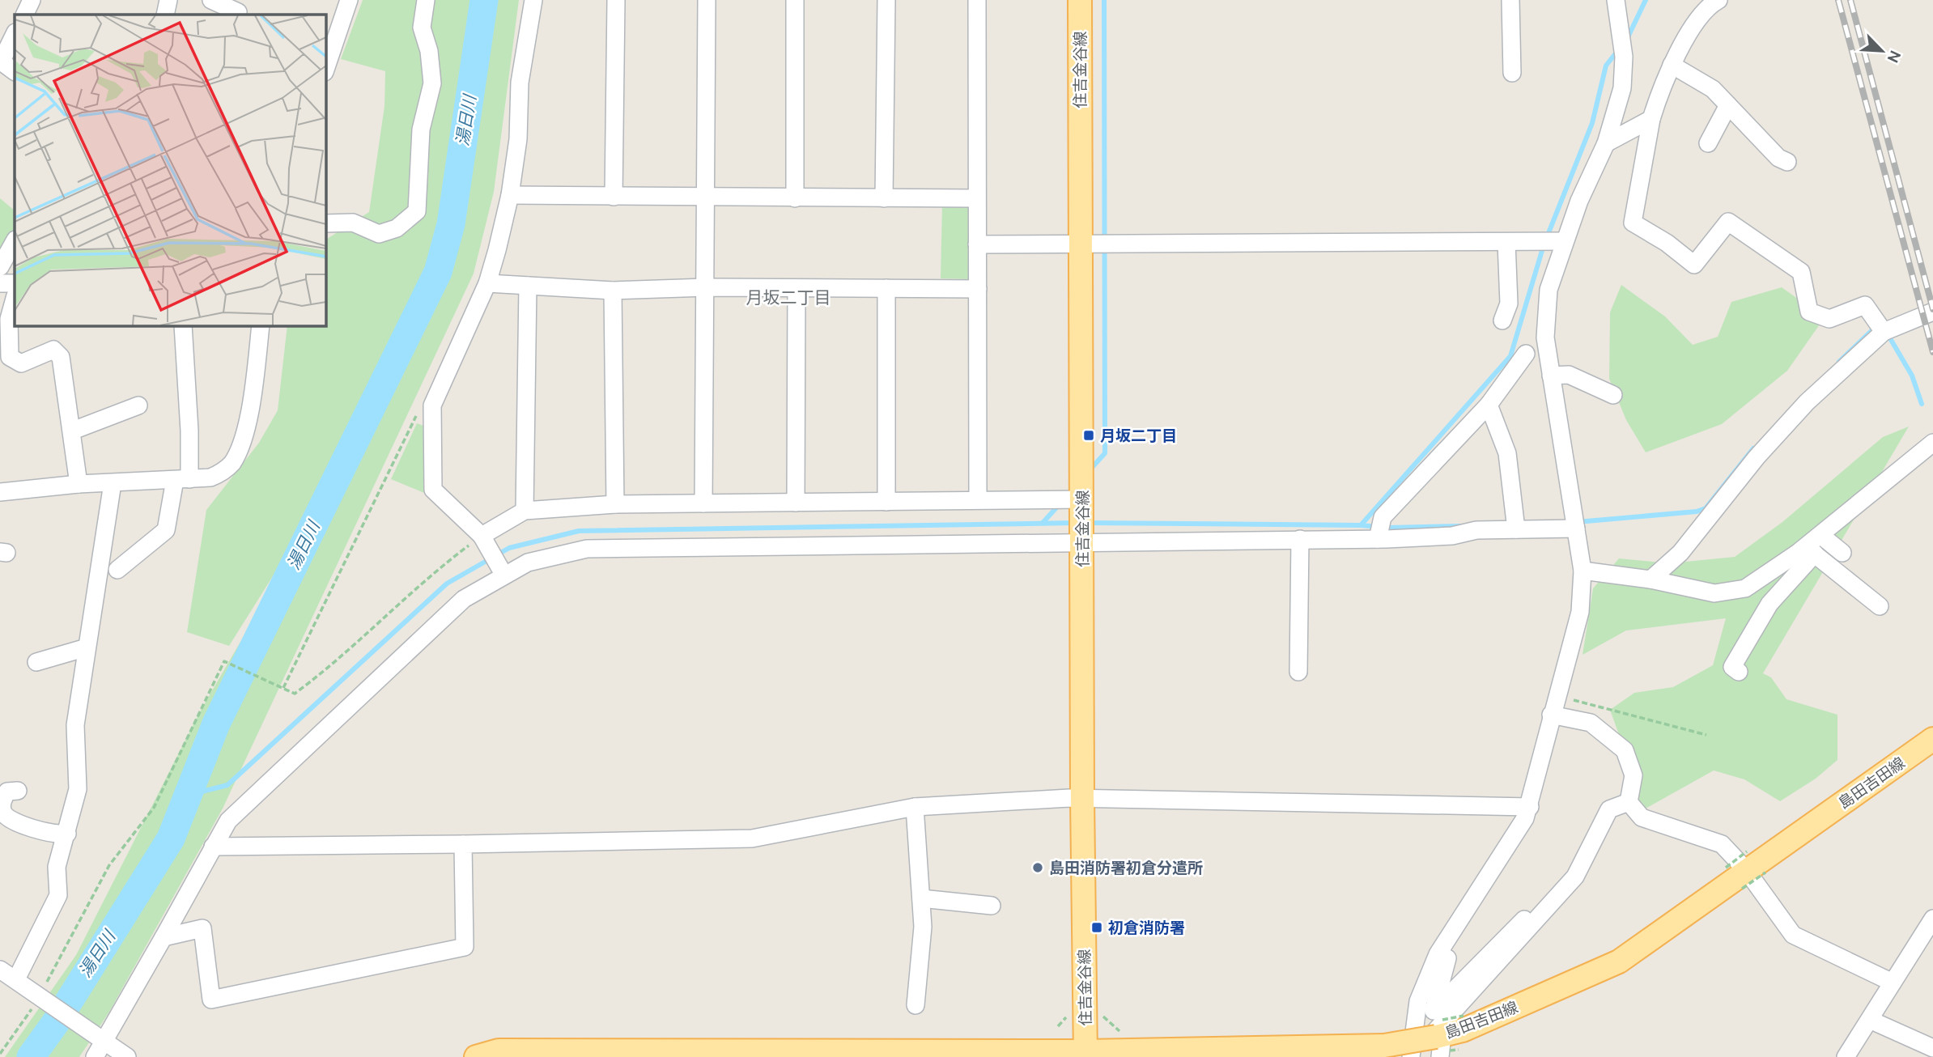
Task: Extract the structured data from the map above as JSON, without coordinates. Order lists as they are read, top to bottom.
{
  "streets": {
    "main road": ["住吉金谷線", "島田吉田線"]
  },
  "crossings": [
    ["住吉金谷線", "島田吉田線"]
  ],
  "districts": ["月坂二丁目"],
  "water": ["湯日川"],
  "places": {
    "transit": ["月坂二丁目", "初倉消防署"],
    "other": ["島田消防署初倉分遣所"]
  },
  "north": "bottom right"
}
